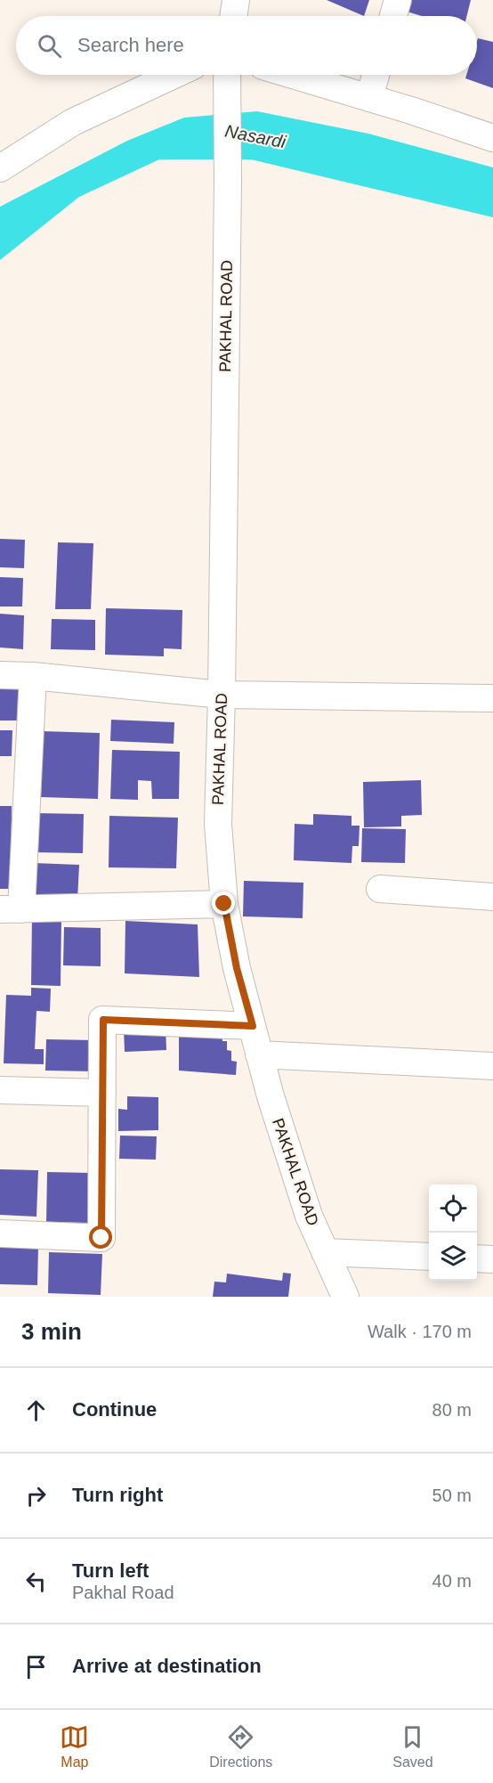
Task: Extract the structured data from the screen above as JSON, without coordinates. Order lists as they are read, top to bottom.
{
  "streets": {
    "street": ["PAKHAL ROAD"]
  },
  "water": ["Nasardi"],
  "page": {
    "search": "Search here",
    "heading": ["3 min", "Walk · 170 m"],
    "list": [
      ["Continue", "80 m"],
      ["Turn right", "50 m"],
      ["Turn left", "Pakhal Road", "40 m"],
      "Arrive at destination"
    ],
    "nav": ["Map", "Directions", "Saved"]
  }
}
